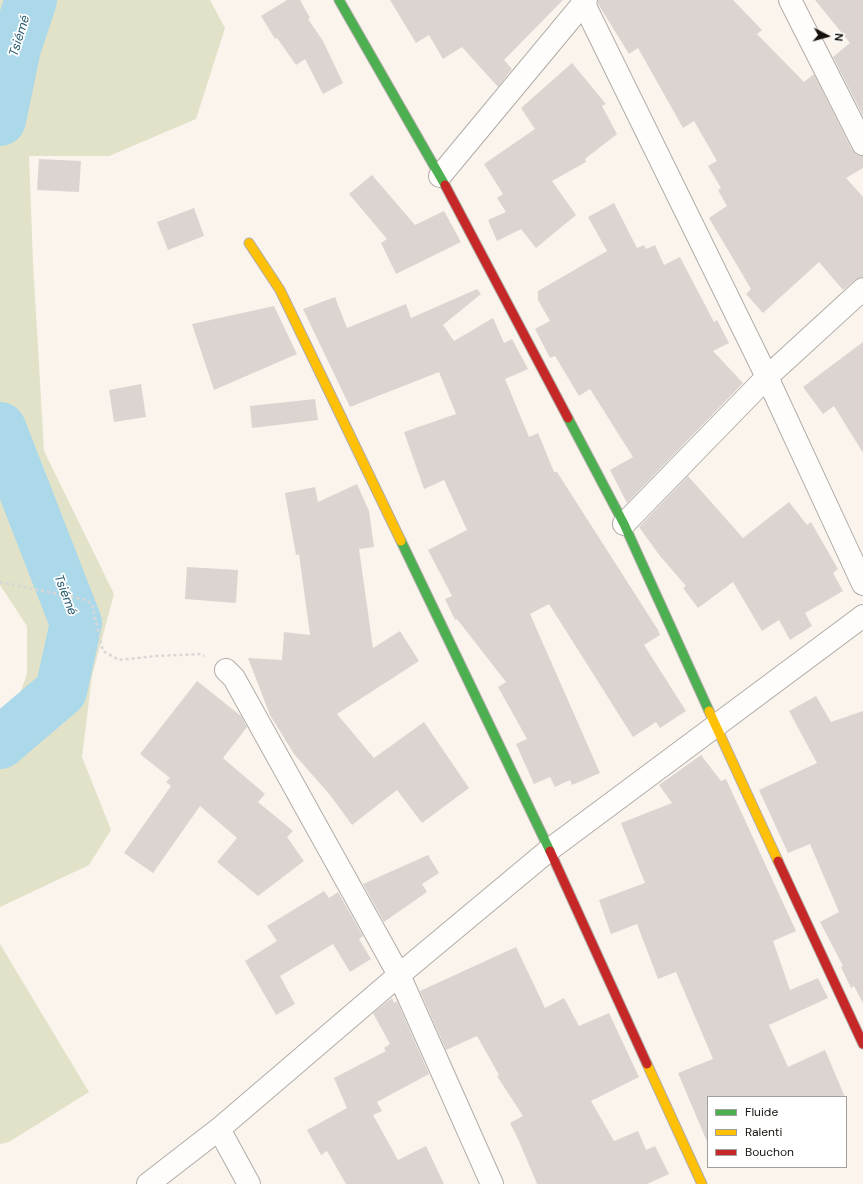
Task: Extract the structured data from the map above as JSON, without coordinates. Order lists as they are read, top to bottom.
{
  "water": ["Tsiémé"],
  "legend": ["Fluide", "Ralenti", "Bouchon"],
  "north": "right"
}
